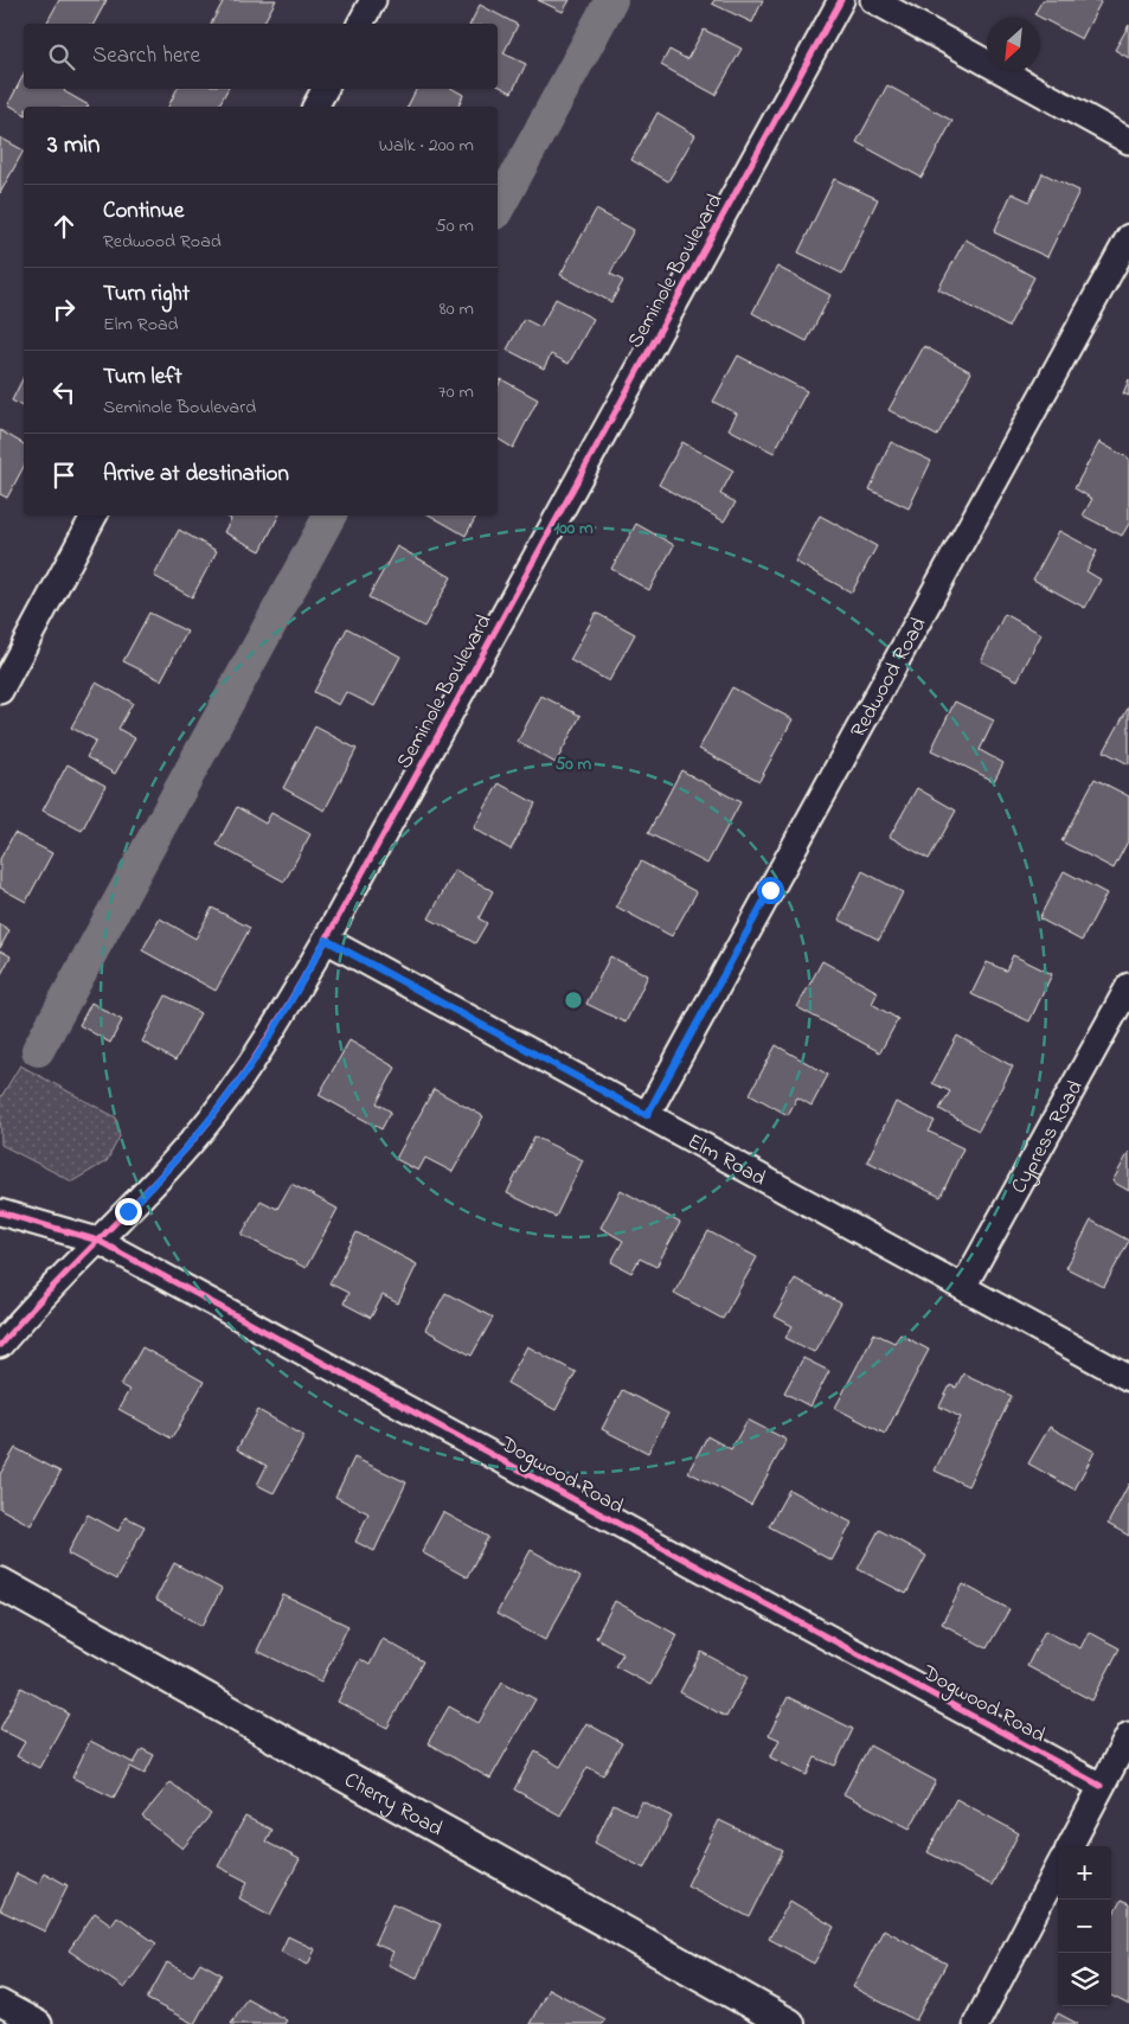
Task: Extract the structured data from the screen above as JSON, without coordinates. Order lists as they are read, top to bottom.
{
  "streets": {
    "street": [
      "Seminole Boulevard",
      "Redwood Road",
      "Cypress Road",
      "Elm Road",
      "Dogwood Road",
      "Cherry Road"
    ]
  },
  "crossings": [
    ["Seminole Boulevard", "Elm Road"],
    ["Seminole Boulevard", "Dogwood Road"],
    ["Redwood Road", "Elm Road"],
    ["Cypress Road", "Elm Road"]
  ],
  "north": "bottom left",
  "page": {
    "search": "Search here",
    "heading": ["3 min", "Walk · 200 m"],
    "list": [
      ["Continue", "Redwood Road", "50 m"],
      ["Turn right", "Elm Road", "80 m"],
      ["Turn left", "Seminole Boulevard", "70 m"],
      "Arrive at destination"
    ],
    "map_buttons": ["+", "−"]
  },
  "rings": ["100 m", "50 m"]
}
